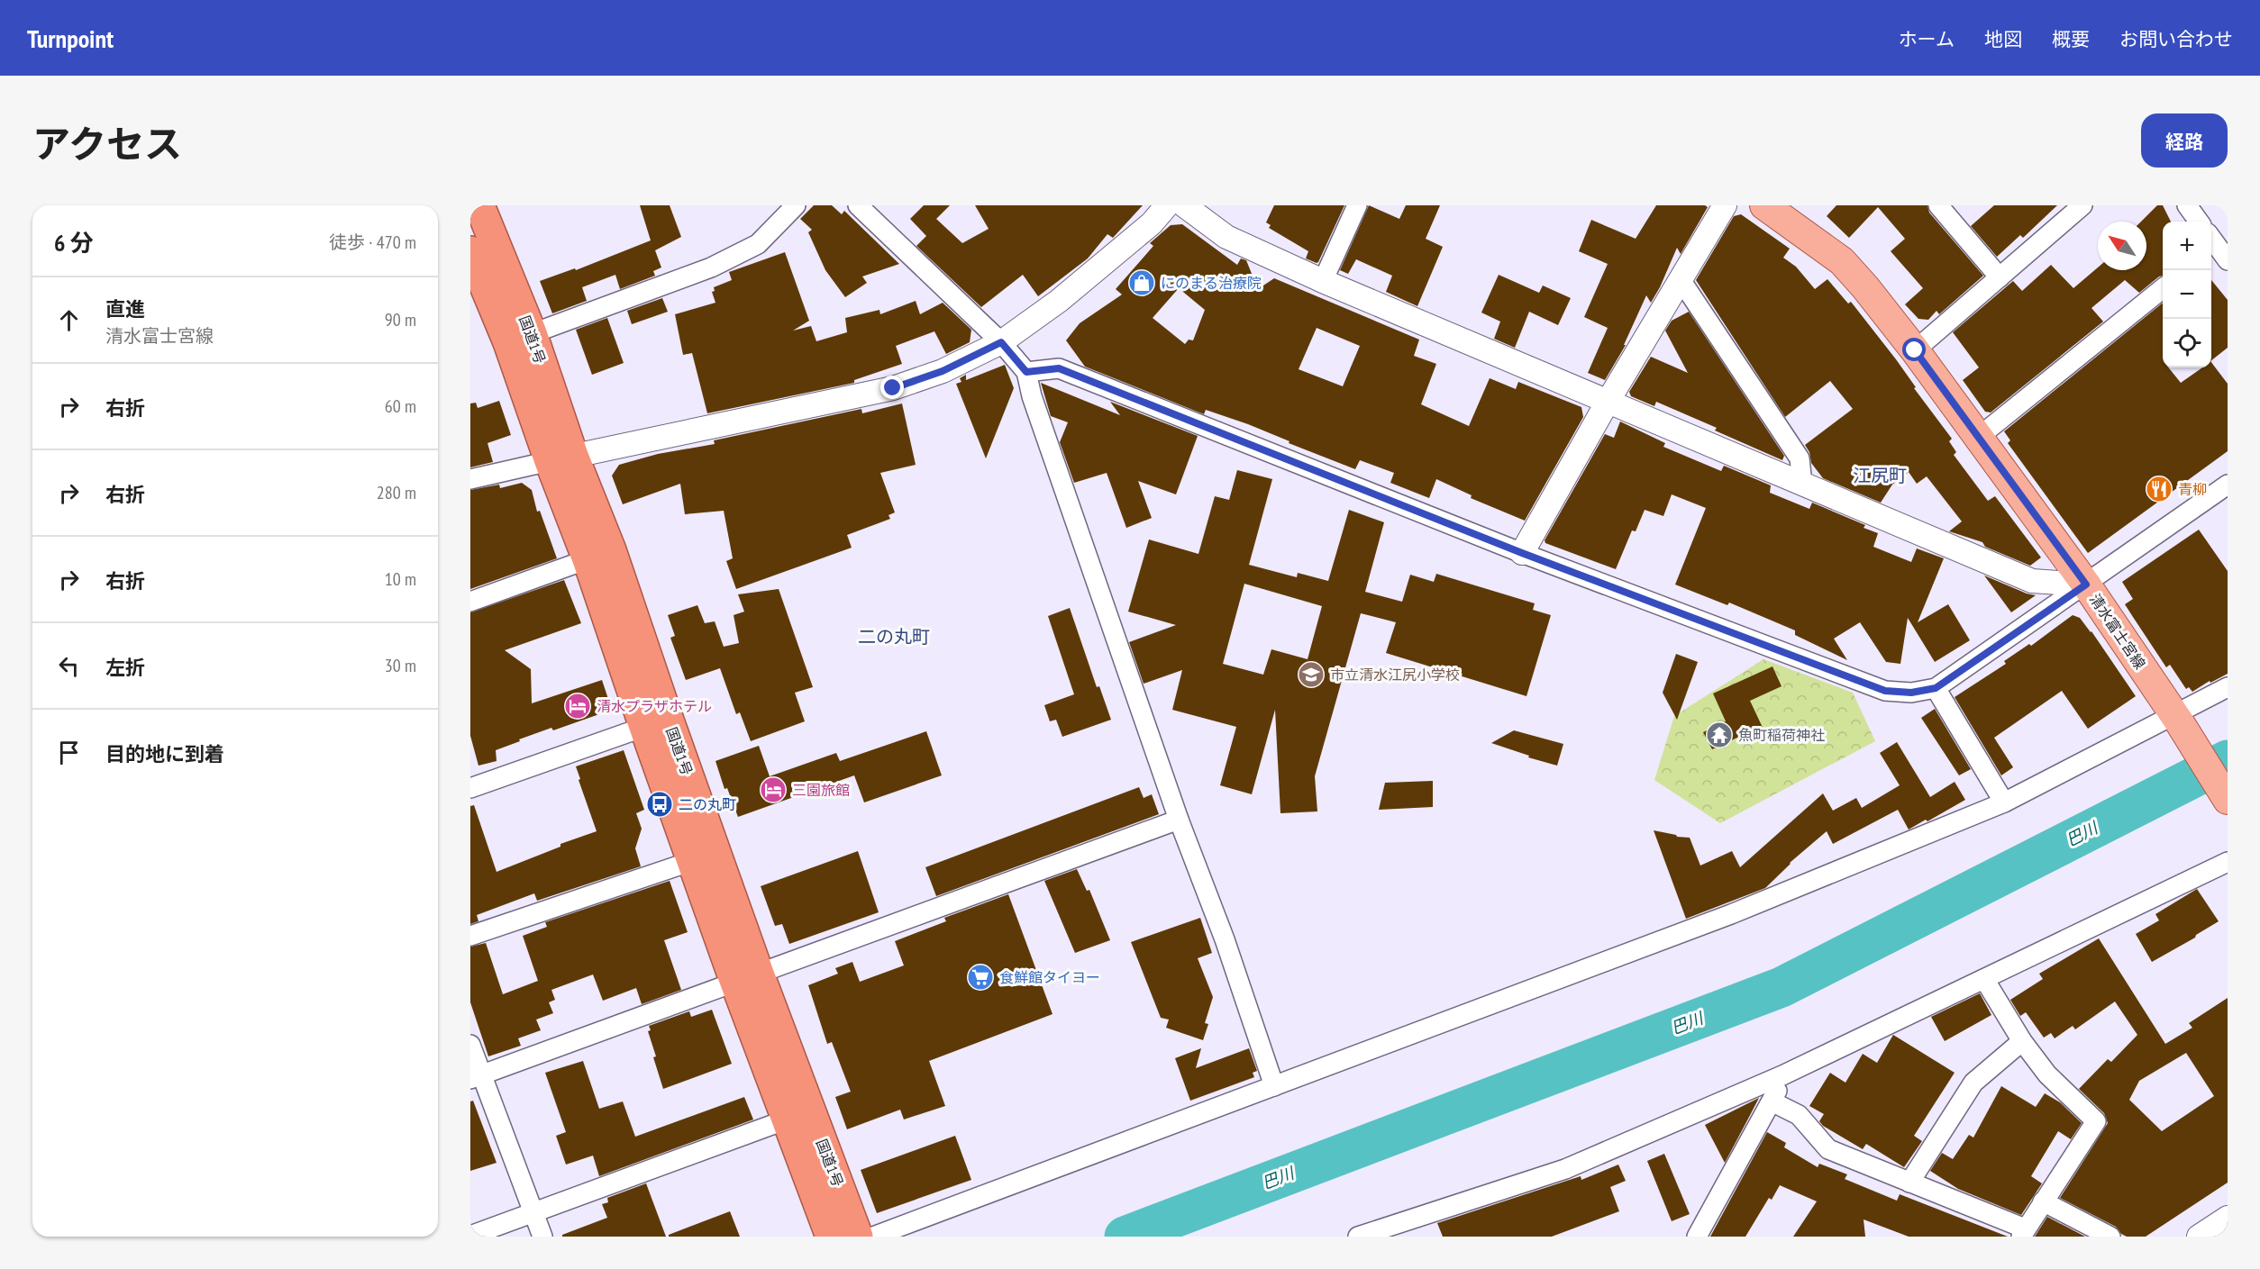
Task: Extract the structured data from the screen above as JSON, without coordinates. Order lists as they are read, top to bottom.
{
  "streets": {
    "highway": ["国道1号"],
    "main road": ["清水富士宮線"]
  },
  "districts": ["江尻町", "二の丸町"],
  "water": ["巴川"],
  "places": {
    "shop": ["にのまる治療院"],
    "restaurant": ["青柳"],
    "school or university": ["市立清水江尻小学校"],
    "hotel": ["清水プラザホテル", "三園旅館"],
    "temple": ["魚町稲荷神社"],
    "bus stop": ["二の丸町"],
    "supermarket": ["食鮮館タイヨー"]
  },
  "north": "top left",
  "page": {
    "header": "Turnpoint",
    "nav": [
      "ホーム",
      "地図",
      "概要",
      "お問い合わせ"
    ],
    "title": "アクセス",
    "buttons": "経路",
    "heading": ["6 分", "徒歩 · 470 m"],
    "map_buttons": ["+", "−"],
    "list": [
      ["直進", "清水富士宮線", "90 m"],
      ["右折", "60 m"],
      ["右折", "280 m"],
      ["右折", "10 m"],
      ["左折", "30 m"],
      "目的地に到着"
    ]
  }
}
